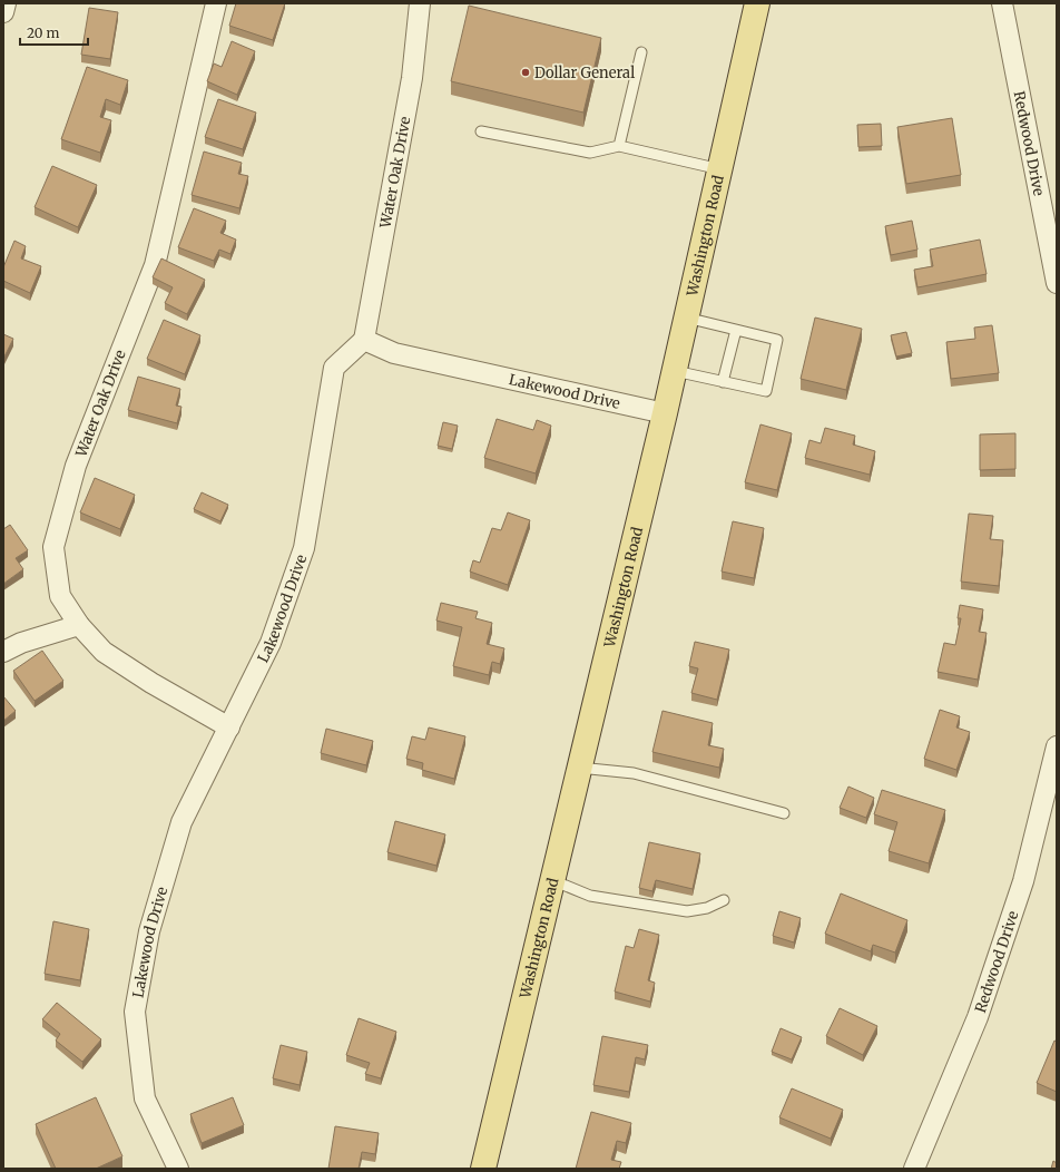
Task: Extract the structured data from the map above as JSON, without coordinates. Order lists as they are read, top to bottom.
{
  "streets": {
    "main road": ["Washington Road"],
    "street": ["Redwood Drive", "Water Oak Drive", "Lakewood Drive"]
  },
  "crossings": [
    ["Water Oak Drive", "Lakewood Drive"],
    ["Washington Road", "Lakewood Drive"]
  ],
  "places": ["Dollar General"],
  "scale_bar": "20 m"
}
